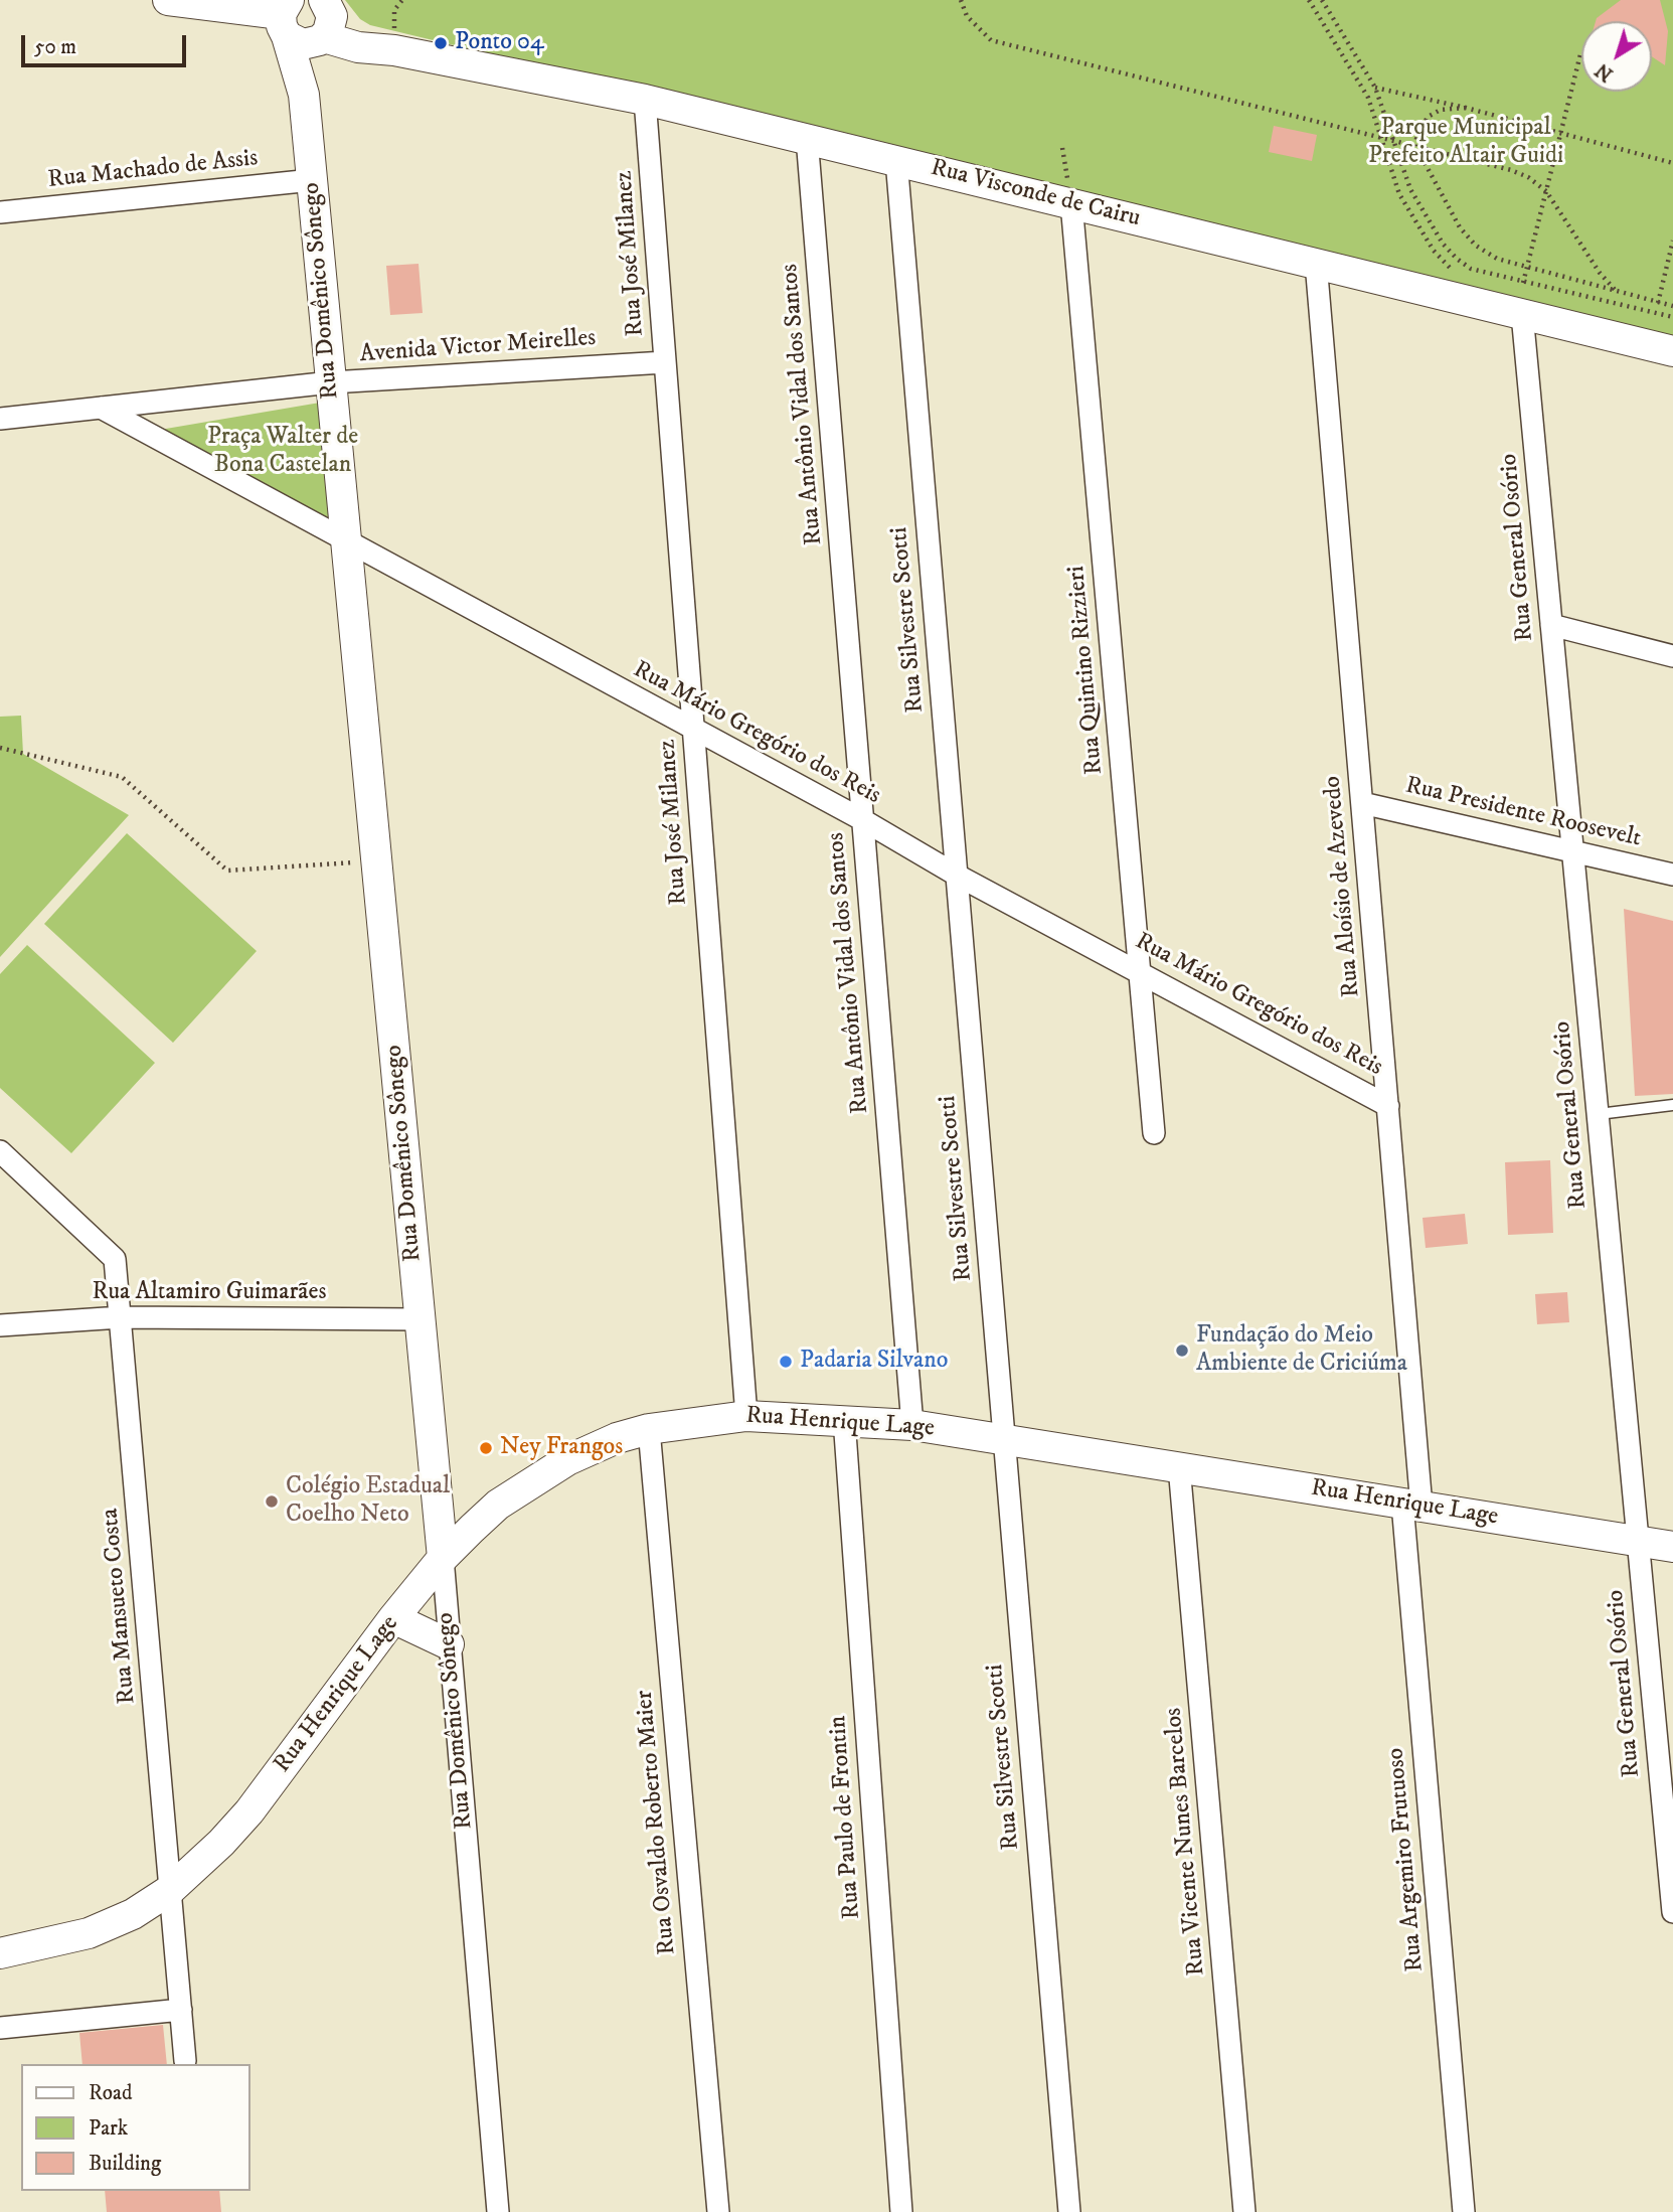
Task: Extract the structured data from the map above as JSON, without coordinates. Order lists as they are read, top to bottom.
{
  "streets": {
    "street": [
      "Rua Machado de Assis",
      "Rua Visconde de Cairu",
      "Rua José Milanez",
      "Rua Domênico Sônego",
      "Avenida Victor Meirelles",
      "Rua Antônio Vidal dos Santos",
      "Rua General Osório",
      "Rua Silvestre Scotti",
      "Rua Quintino Rizzieri",
      "Rua Mário Gregório dos Reis",
      "Rua Presidente Roosevelt",
      "Rua Aloísio de Azevedo",
      "Rua Altamiro Guimarães",
      "Rua Henrique Lage",
      "Rua Mansueto Costa",
      "Rua Paulo de Frontin",
      "Rua Osvaldo Roberto Maier",
      "Rua Vicente Nunes Barcelos",
      "Rua Argemiro Frutuoso"
    ]
  },
  "crossings": [
    ["Rua Machado de Assis", "Rua Domênico Sônego"],
    ["Rua Visconde de Cairu", "Rua José Milanez"],
    ["Rua Visconde de Cairu", "Rua Domênico Sônego"],
    ["Rua Visconde de Cairu", "Rua Antônio Vidal dos Santos"],
    ["Rua Visconde de Cairu", "Rua General Osório"],
    ["Rua Visconde de Cairu", "Rua Silvestre Scotti"],
    ["Rua Visconde de Cairu", "Rua Quintino Rizzieri"],
    ["Rua Visconde de Cairu", "Rua Aloísio de Azevedo"],
    ["Rua José Milanez", "Avenida Victor Meirelles"],
    ["Rua José Milanez", "Rua Mário Gregório dos Reis"],
    ["Rua José Milanez", "Rua Henrique Lage"],
    ["Rua Domênico Sônego", "Avenida Victor Meirelles"],
    ["Rua Domênico Sônego", "Rua Mário Gregório dos Reis"],
    ["Rua Domênico Sônego", "Rua Altamiro Guimarães"],
    ["Rua Domênico Sônego", "Rua Henrique Lage"],
    ["Avenida Victor Meirelles", "Rua Mário Gregório dos Reis"],
    ["Rua Antônio Vidal dos Santos", "Rua Mário Gregório dos Reis"],
    ["Rua Antônio Vidal dos Santos", "Rua Henrique Lage"],
    ["Rua General Osório", "Rua Presidente Roosevelt"],
    ["Rua General Osório", "Rua Henrique Lage"],
    ["Rua Silvestre Scotti", "Rua Mário Gregório dos Reis"],
    ["Rua Silvestre Scotti", "Rua Henrique Lage"],
    ["Rua Quintino Rizzieri", "Rua Mário Gregório dos Reis"],
    ["Rua Mário Gregório dos Reis", "Rua Aloísio de Azevedo"],
    ["Rua Presidente Roosevelt", "Rua Aloísio de Azevedo"],
    ["Rua Aloísio de Azevedo", "Rua Henrique Lage"],
    ["Rua Aloísio de Azevedo", "Rua Argemiro Frutuoso"],
    ["Rua Altamiro Guimarães", "Rua Mansueto Costa"],
    ["Rua Henrique Lage", "Rua Mansueto Costa"],
    ["Rua Henrique Lage", "Rua Paulo de Frontin"],
    ["Rua Henrique Lage", "Rua Osvaldo Roberto Maier"],
    ["Rua Henrique Lage", "Rua Vicente Nunes Barcelos"],
    ["Rua Henrique Lage", "Rua Argemiro Frutuoso"]
  ],
  "parks": ["Parque Municipal Prefeito Altair Guidi", "Praça Walter de Bona Castelan"],
  "places": [
    "Ponto 04",
    "Fundação do Meio Ambiente de Criciúma",
    "Padaria Silvano",
    "Ney Frangos",
    "Colégio Estadual Coelho Neto"
  ],
  "legend": ["Road", "Park", "Building"],
  "scale_bar": "50 m",
  "north": "bottom left"
}
